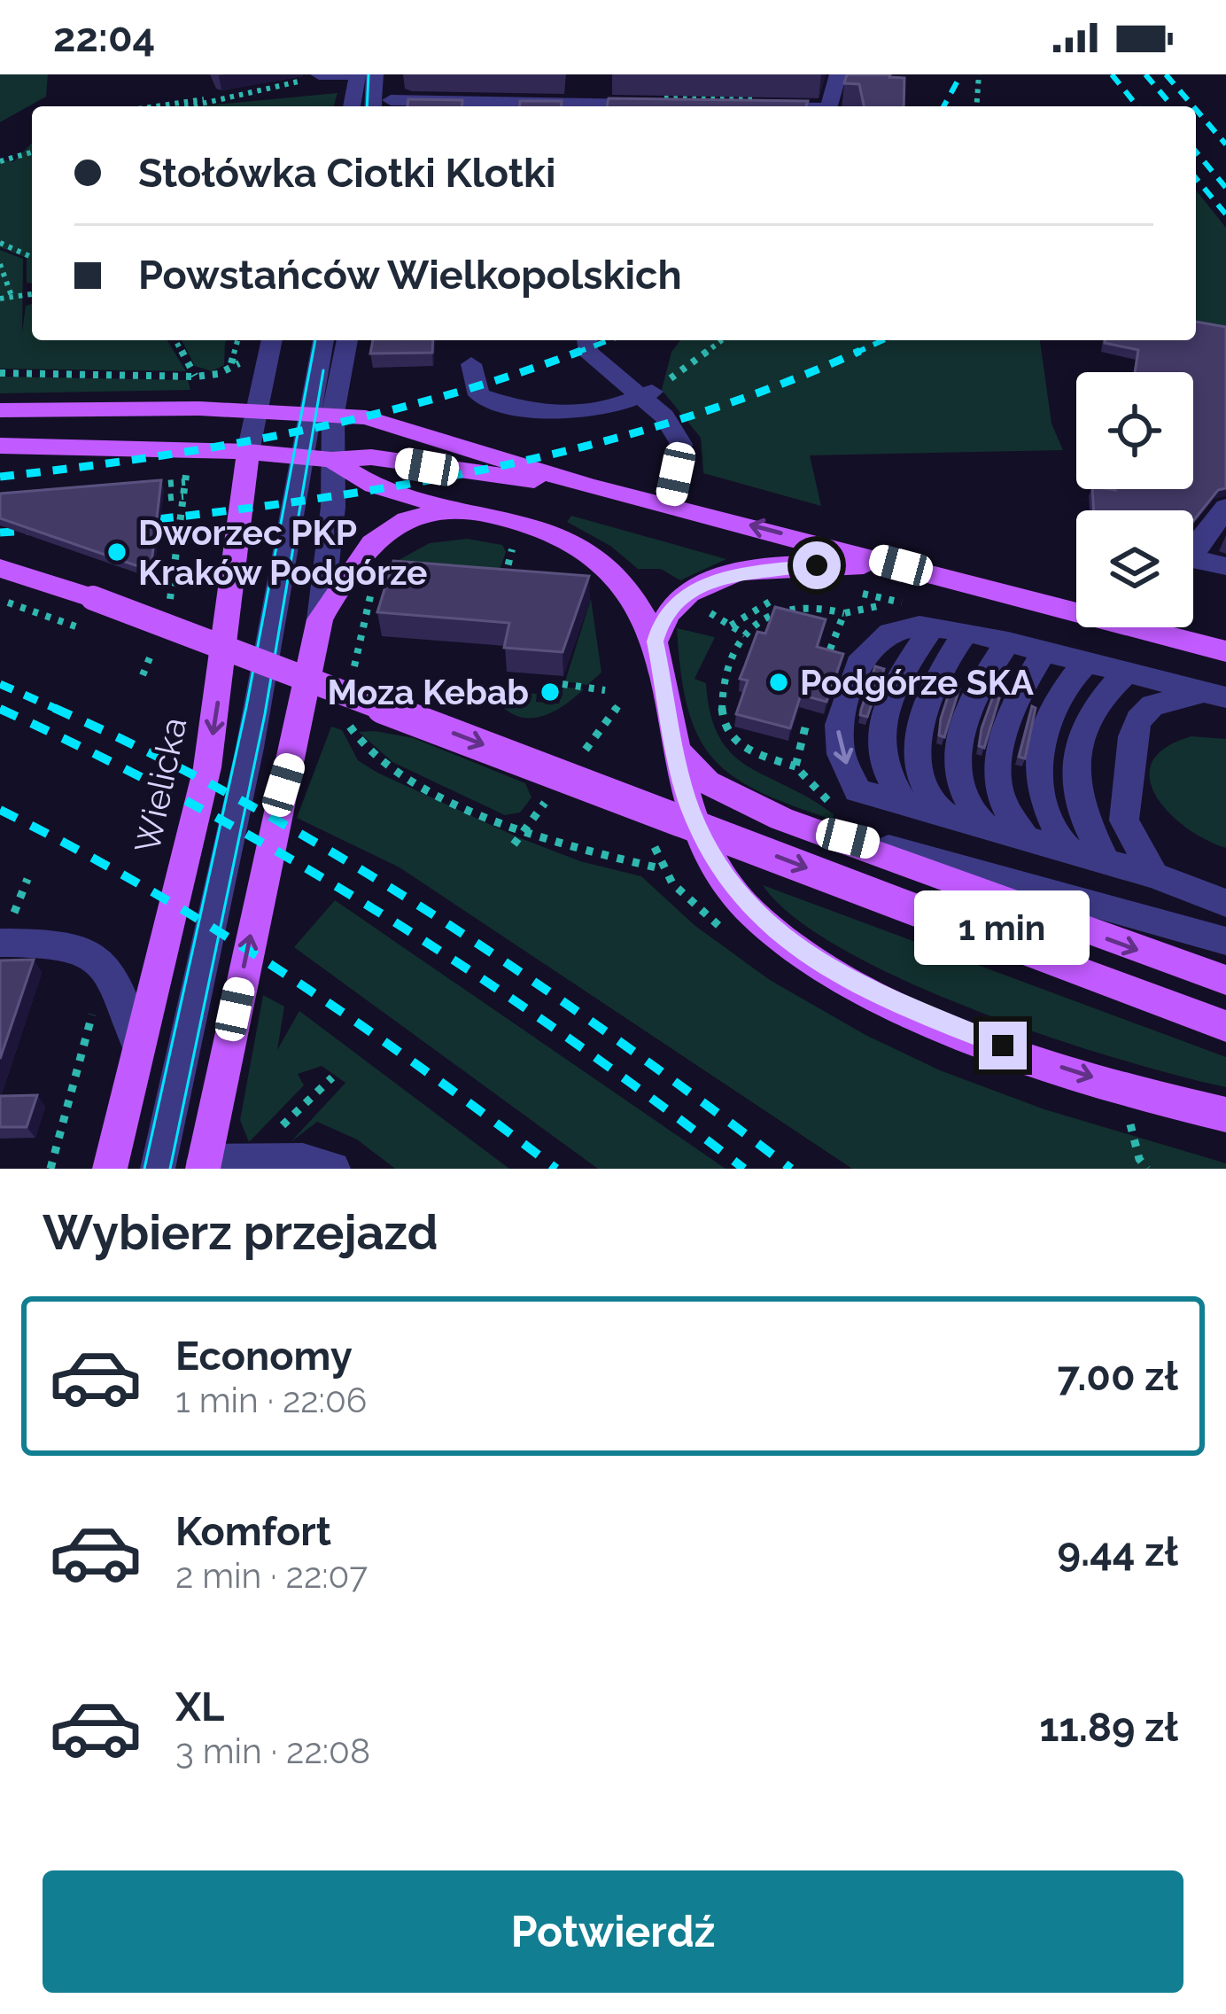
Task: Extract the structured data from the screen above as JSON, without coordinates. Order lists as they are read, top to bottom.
{
  "streets": {
    "main road": ["Wielicka"]
  },
  "places": ["Dworzec PKP Kraków Podgórze", "Podgórze SKA", "Moza Kebab"],
  "page": {
    "status": "22:04",
    "banner": ["Stołówka Ciotki Klotki", "Powstańców Wielkopolskich"],
    "bubble": "1 min",
    "heading": "Wybierz przejazd",
    "list": [
      {
        "name": "Economy",
        "note": "1 min · 22:06",
        "value": "7.00 zł"
      },
      {
        "name": "Komfort",
        "note": "2 min · 22:07",
        "value": "9.44 zł"
      },
      {
        "name": "XL",
        "note": "3 min · 22:08",
        "value": "11.89 zł"
      }
    ],
    "buttons": "Potwierdź"
  }
}
